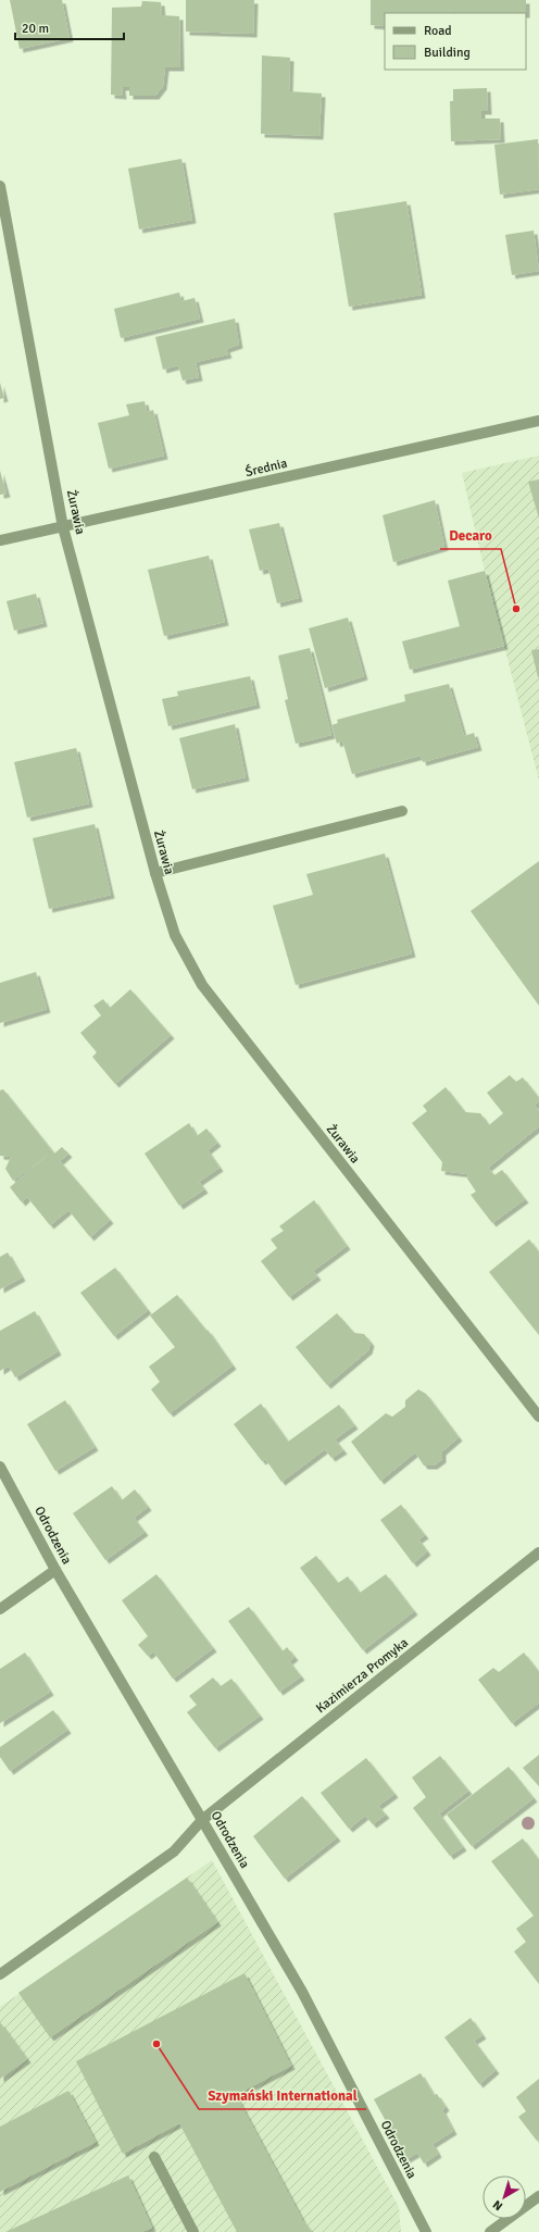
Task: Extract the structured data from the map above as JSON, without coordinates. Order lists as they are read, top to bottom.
{
  "streets": {
    "street": [
      "Średnia",
      "Żurawia",
      "Odrodzenia",
      "Kazimierza Promyka"
    ]
  },
  "crossings": [
    ["Średnia", "Żurawia"],
    ["Odrodzenia", "Kazimierza Promyka"]
  ],
  "places": ["Decaro", "Szymański International"],
  "legend": ["Road", "Building"],
  "scale_bar": "20 m",
  "north": "bottom left"
}
